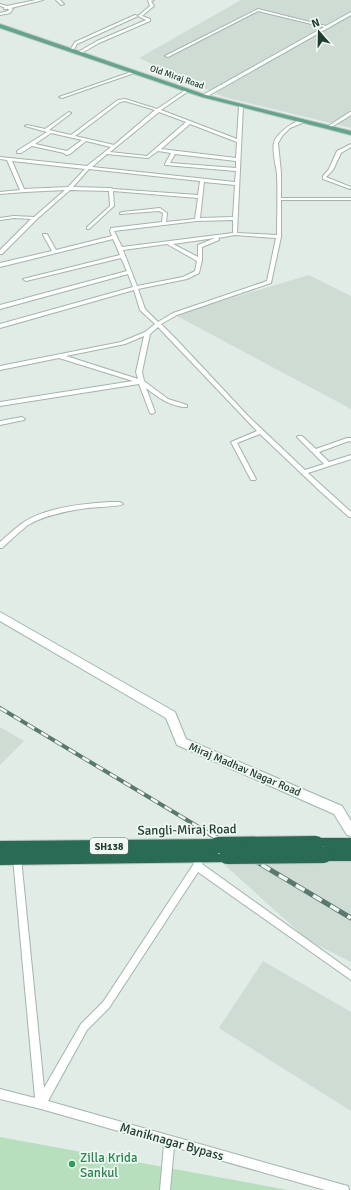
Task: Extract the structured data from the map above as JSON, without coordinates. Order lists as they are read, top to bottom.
{
  "streets": {
    "highway": ["Sangli-Miraj Road", "SH138"],
    "main road": ["Old Miraj Road", "Miraj Madhav Nagar Road"],
    "street": ["Maniknagar Bypass"]
  },
  "places": ["Zilla Krida Sankul"],
  "north": "top"
}
